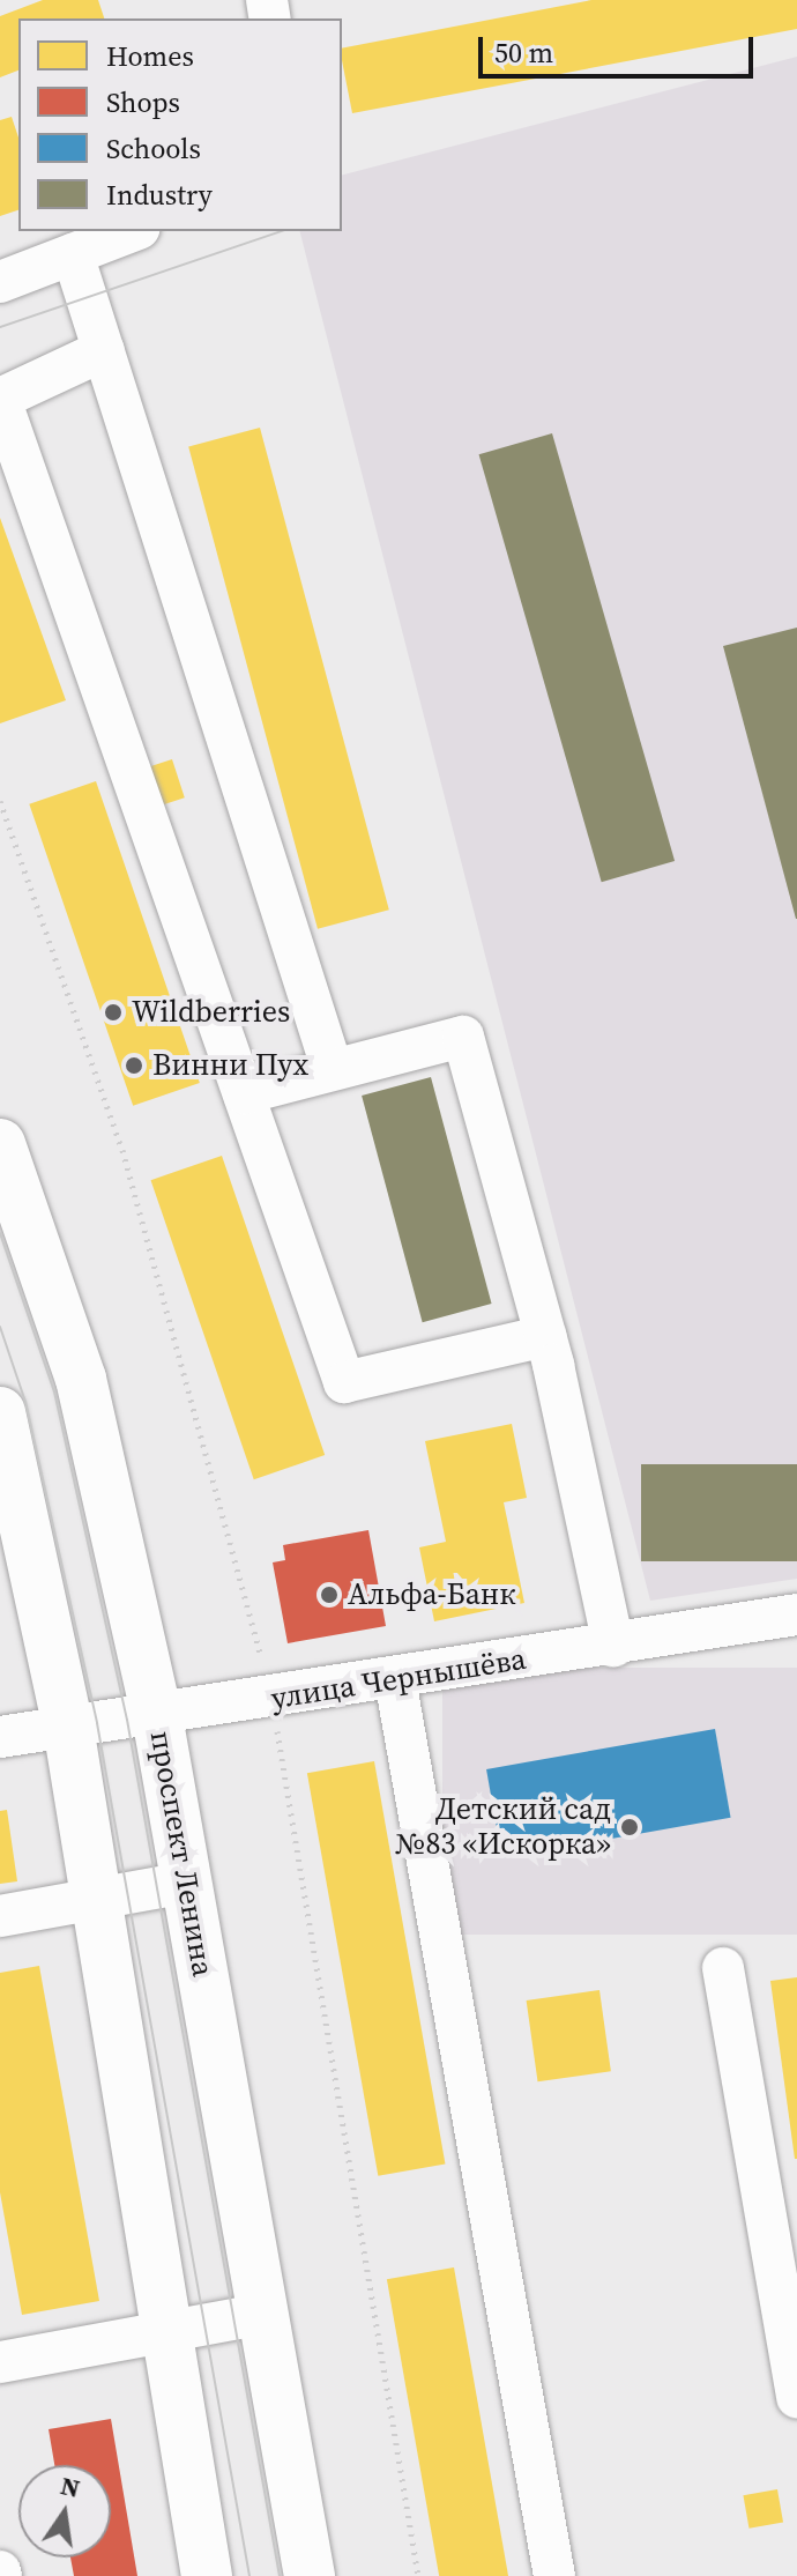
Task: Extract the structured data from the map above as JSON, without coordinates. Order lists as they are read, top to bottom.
{
  "streets": {
    "main road": ["проспект Ленина"],
    "street": ["улица Чернышёва"]
  },
  "crossings": [
    ["улица Чернышёва", "проспект Ленина"]
  ],
  "places": [
    "Wildberries",
    "Винни Пух",
    "Альфа-Банк",
    "Детский сад №83 «Искорка»"
  ],
  "legend": [
    "Homes",
    "Shops",
    "Schools",
    "Industry"
  ],
  "scale_bar": "50 m",
  "north": "top"
}
